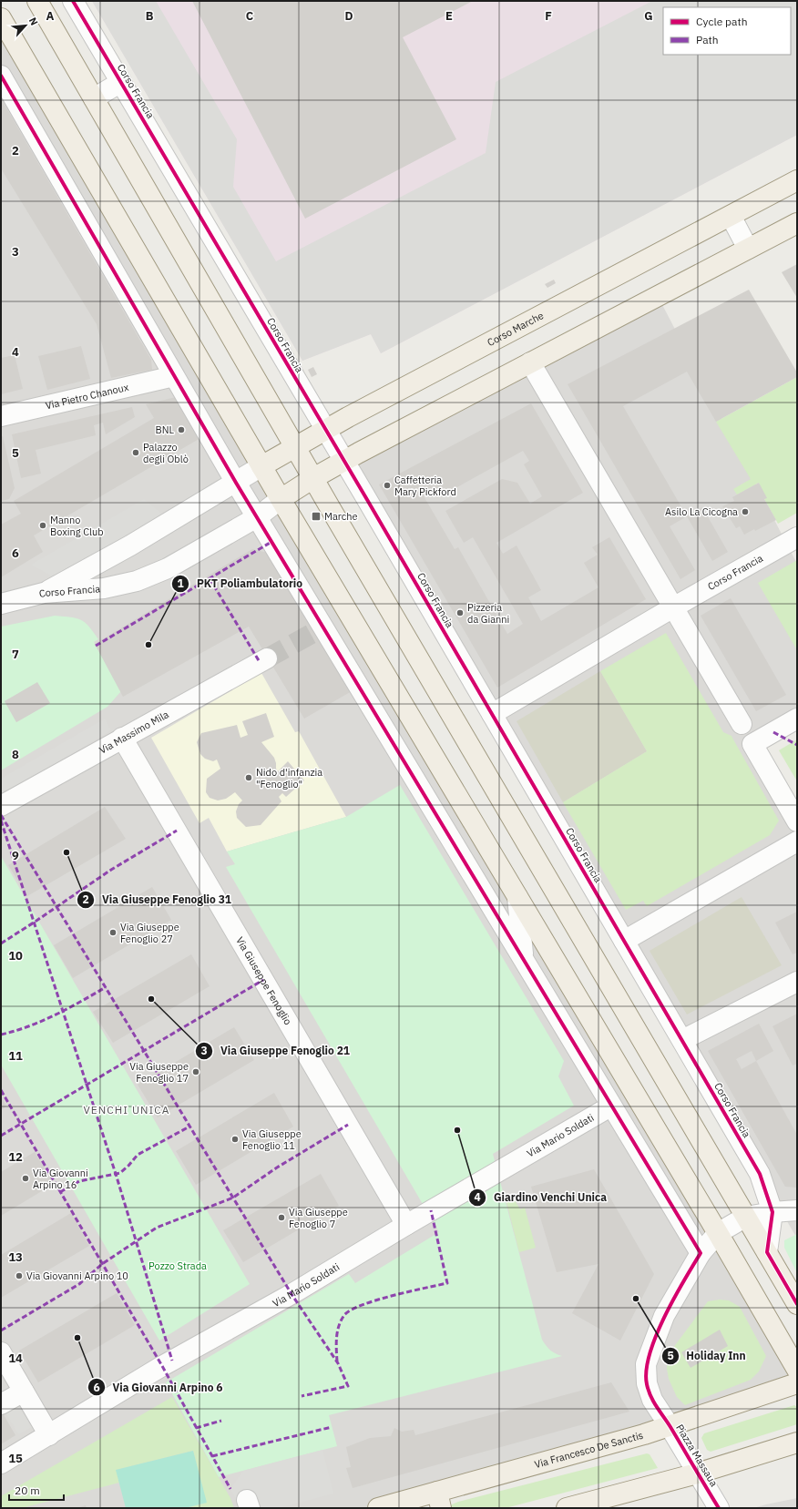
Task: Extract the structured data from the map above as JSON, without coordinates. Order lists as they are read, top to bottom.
{
  "streets": {
    "main road": ["Corso Marche", "Via Francesco De Sanctis"],
    "street": [
      "Corso Francia",
      "Via Pietro Chanoux",
      "Via Massimo Mila",
      "Via Giuseppe Fenoglio",
      "Via Mario Soldati",
      "Piazza Massaua"
    ]
  },
  "crossings": [
    ["Corso Francia", "Corso Marche"],
    ["Corso Francia", "Piazza Massaua"],
    ["Via Massimo Mila", "Via Giuseppe Fenoglio"],
    ["Via Giuseppe Fenoglio", "Via Mario Soldati"],
    ["Via Francesco De Sanctis", "Piazza Massaua"]
  ],
  "districts": ["VENCHI UNICA"],
  "parks": ["Pozzo Strada"],
  "places": {
    "other": [
      "BNL",
      "Palazzo degli Oblò",
      "Caffetteria Mary Pickford",
      "Asilo La Cicogna",
      "Manno Boxing Club",
      "Pizzeria da Gianni",
      "PKT Poliambulatorio",
      "Nido d'infanzia \"Fenoglio\"",
      "Via Giuseppe Fenoglio 31",
      "Via Giuseppe Fenoglio 27",
      "Via Giuseppe Fenoglio 21",
      "Via Giuseppe Fenoglio 17",
      "Giardino Venchi Unica",
      "Via Giuseppe Fenoglio 11",
      "Via Giovanni Arpino 16",
      "Via Giuseppe Fenoglio 7",
      "Via Giovanni Arpino 10",
      "Holiday Inn",
      "Via Giovanni Arpino 6"
    ],
    "transit": ["Marche"]
  },
  "legend": ["Cycle path", "Path"],
  "scale_bar": "20 m",
  "north": "top right",
  "grid": {
    "columns": [
      "A",
      "B",
      "C",
      "D",
      "E",
      "F",
      "G"
    ],
    "rows": [
      "2",
      "3",
      "4",
      "5",
      "6",
      "7",
      "8",
      "9",
      "10",
      "11",
      "12",
      "13",
      "14",
      "15"
    ]
  }
}
